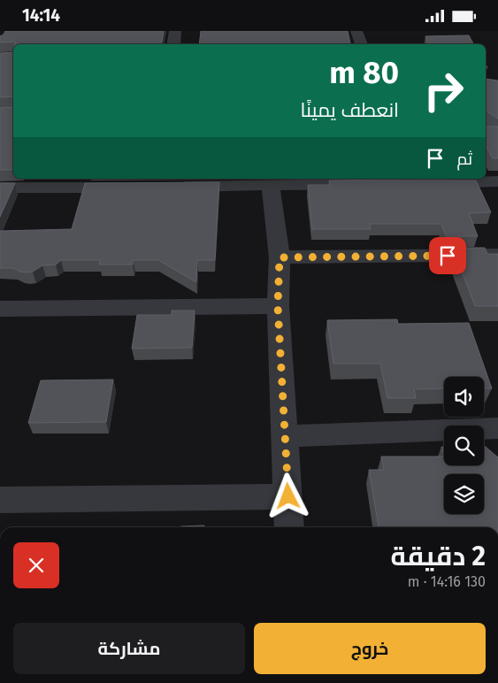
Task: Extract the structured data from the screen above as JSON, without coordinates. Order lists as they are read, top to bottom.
{
  "page": {
    "status": "14:14",
    "turn": ["80 m", "انعطف يمينًا"],
    "then": "ثم",
    "heading": ["2 دقيقة", "130 m · 14:16"],
    "buttons": ["خروج", "مشاركة"]
  }
}
